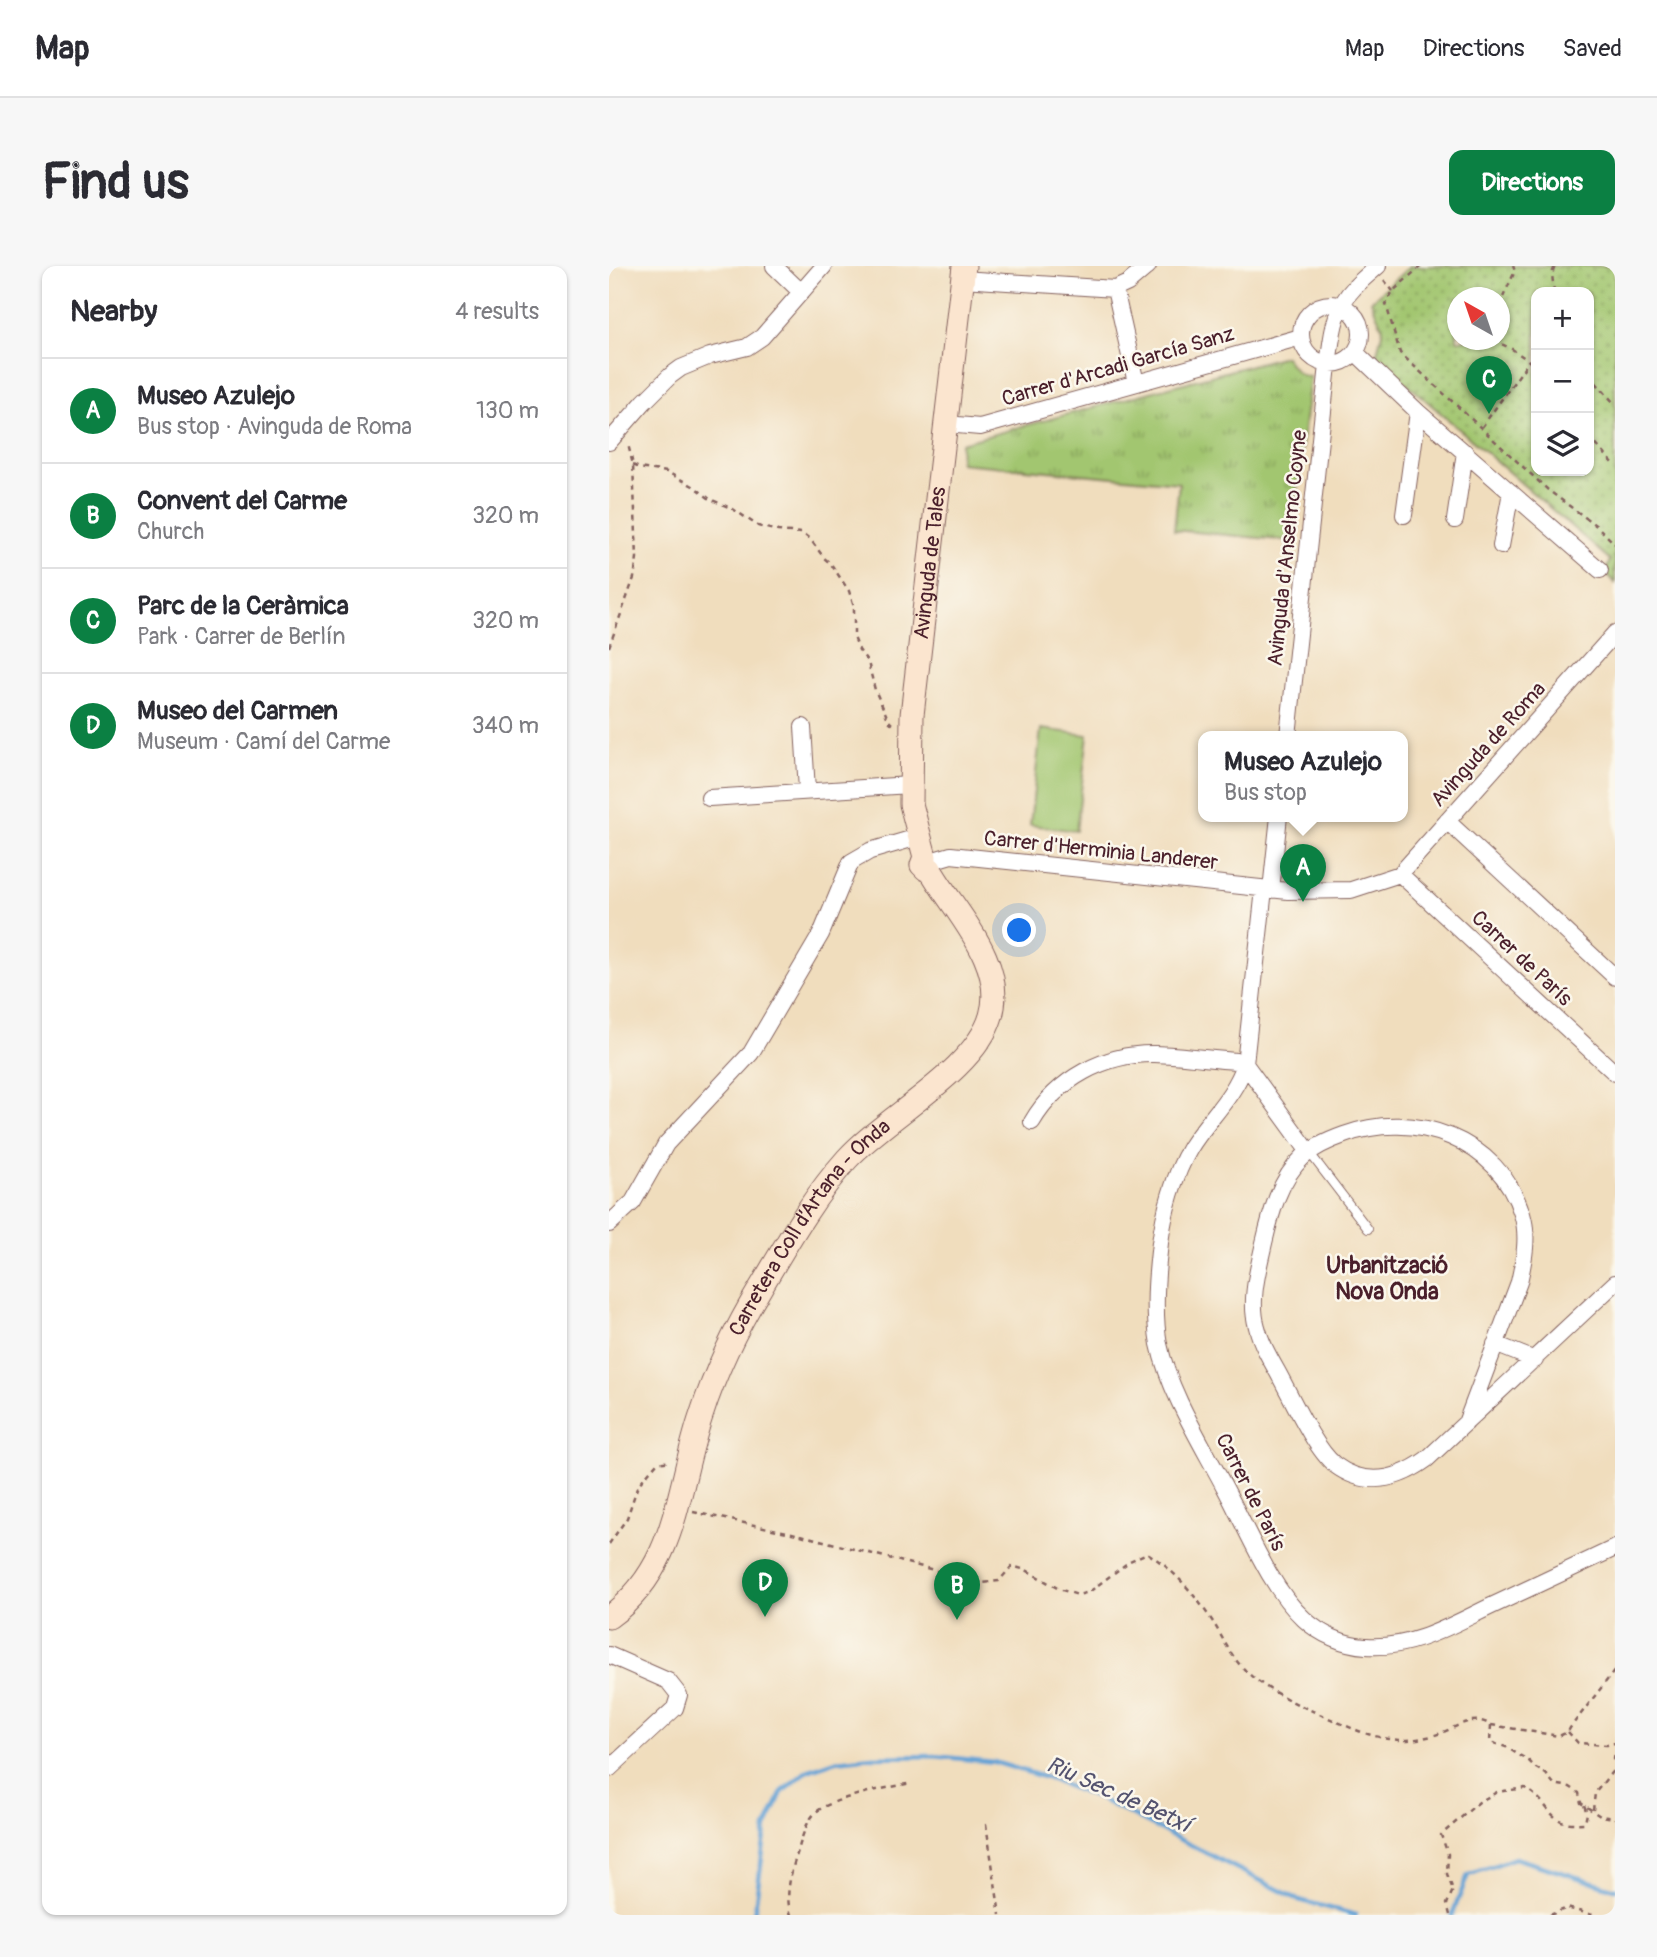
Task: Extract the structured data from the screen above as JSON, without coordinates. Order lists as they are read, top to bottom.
{
  "streets": {
    "main road": ["Avinguda de Tales", "Carretera Coll d’Artana - Onda"],
    "street": [
      "Carrer d'Arcadi García Sanz",
      "Avinguda d'Anselmo Coyne",
      "Avinguda de Roma",
      "Carrer d'Herminia Landerer",
      "Carrer de París"
    ]
  },
  "crossings": [
    ["Carrer d'Arcadi García Sanz", "Avinguda de Tales"],
    ["Avinguda de Tales", "Carrer d'Herminia Landerer"],
    ["Avinguda de Tales", "Carretera Coll d’Artana - Onda"],
    ["Avinguda de Roma", "Carrer de París"],
    ["Carrer d'Herminia Landerer", "Carretera Coll d’Artana - Onda"]
  ],
  "districts": ["Urbanització Nova Onda"],
  "water": ["Riu Sec de Betxí"],
  "north": "top left",
  "page": {
    "header": "Map",
    "nav": ["Map", "Directions", "Saved"],
    "buttons": "Directions",
    "title": "Find us",
    "heading": ["Nearby", "4 results"],
    "map_buttons": ["+", "−"],
    "pins": [
      "C",
      "A",
      "D",
      "B"
    ],
    "list": [
      {
        "mark": "A",
        "name": "Museo Azulejo",
        "note": "Bus stop · Avinguda de Roma",
        "value": "130 m"
      },
      {
        "mark": "B",
        "name": "Convent del Carme",
        "note": "Church",
        "value": "320 m"
      },
      {
        "mark": "C",
        "name": "Parc de la Ceràmica",
        "note": "Park · Carrer de Berlín",
        "value": "320 m"
      },
      {
        "mark": "D",
        "name": "Museo del Carmen",
        "note": "Museum · Camí del Carme",
        "value": "340 m"
      }
    ],
    "popup": ["Museo Azulejo", "Bus stop"]
  }
}
